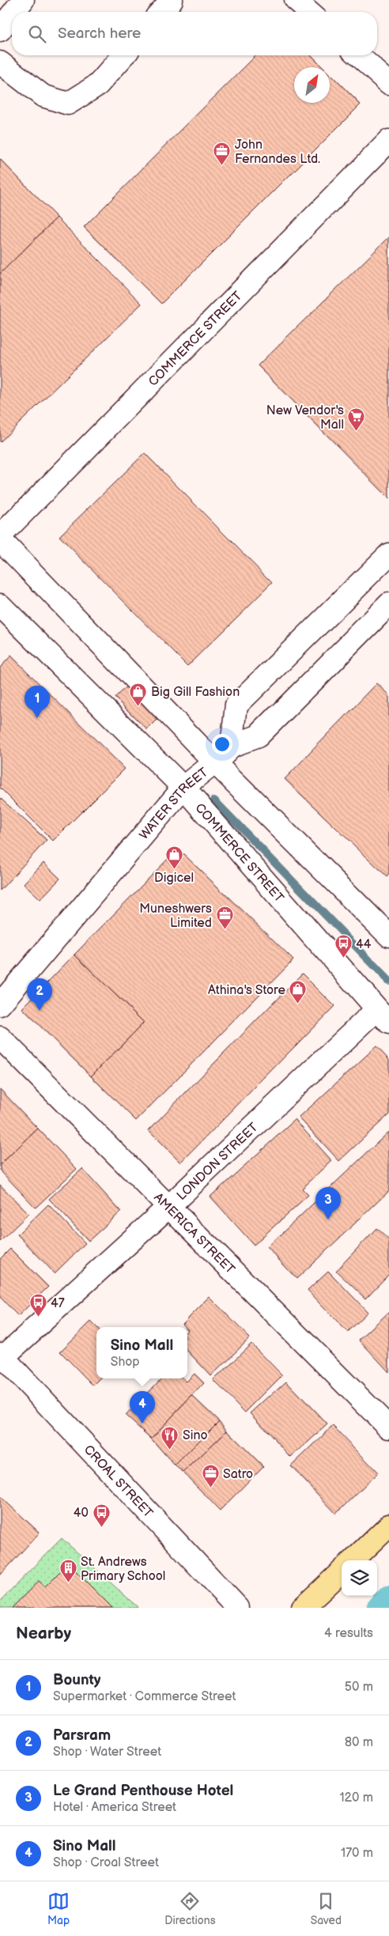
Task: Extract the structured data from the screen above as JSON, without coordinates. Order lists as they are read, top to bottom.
{
  "streets": {
    "street": [
      "COMMERCE STREET",
      "WATER STREET",
      "LONDON STREET",
      "AMERICA STREET",
      "CROAL STREET"
    ]
  },
  "crossings": [
    ["COMMERCE STREET", "WATER STREET"],
    ["COMMERCE STREET", "LONDON STREET"],
    ["LONDON STREET", "AMERICA STREET"],
    ["LONDON STREET", "CROAL STREET"]
  ],
  "places": {
    "office": ["John Fernandes Ltd.", "Muneshwers Limited", "Satro"],
    "supermarket": ["New Vendor's Mall"],
    "shop": ["Big Gill Fashion", "Digicel", "Athina's Store"],
    "bus stop": ["44", "47", "40"],
    "restaurant": ["Sino"],
    "building": ["St. Andrews Primary School"]
  },
  "north": "top right",
  "page": {
    "search": "Search here",
    "pins": [
      "1",
      "2",
      "3",
      "4"
    ],
    "popup": ["Sino Mall", "Shop"],
    "heading": ["Nearby", "4 results"],
    "list": [
      {
        "mark": "1",
        "name": "Bounty",
        "note": "Supermarket · Commerce Street",
        "value": "50 m"
      },
      {
        "mark": "2",
        "name": "Parsram",
        "note": "Shop · Water Street",
        "value": "80 m"
      },
      {
        "mark": "3",
        "name": "Le Grand Penthouse Hotel",
        "note": "Hotel · America Street",
        "value": "120 m"
      },
      {
        "mark": "4",
        "name": "Sino Mall",
        "note": "Shop · Croal Street",
        "value": "170 m"
      }
    ],
    "nav": ["Map", "Directions", "Saved"]
  }
}
